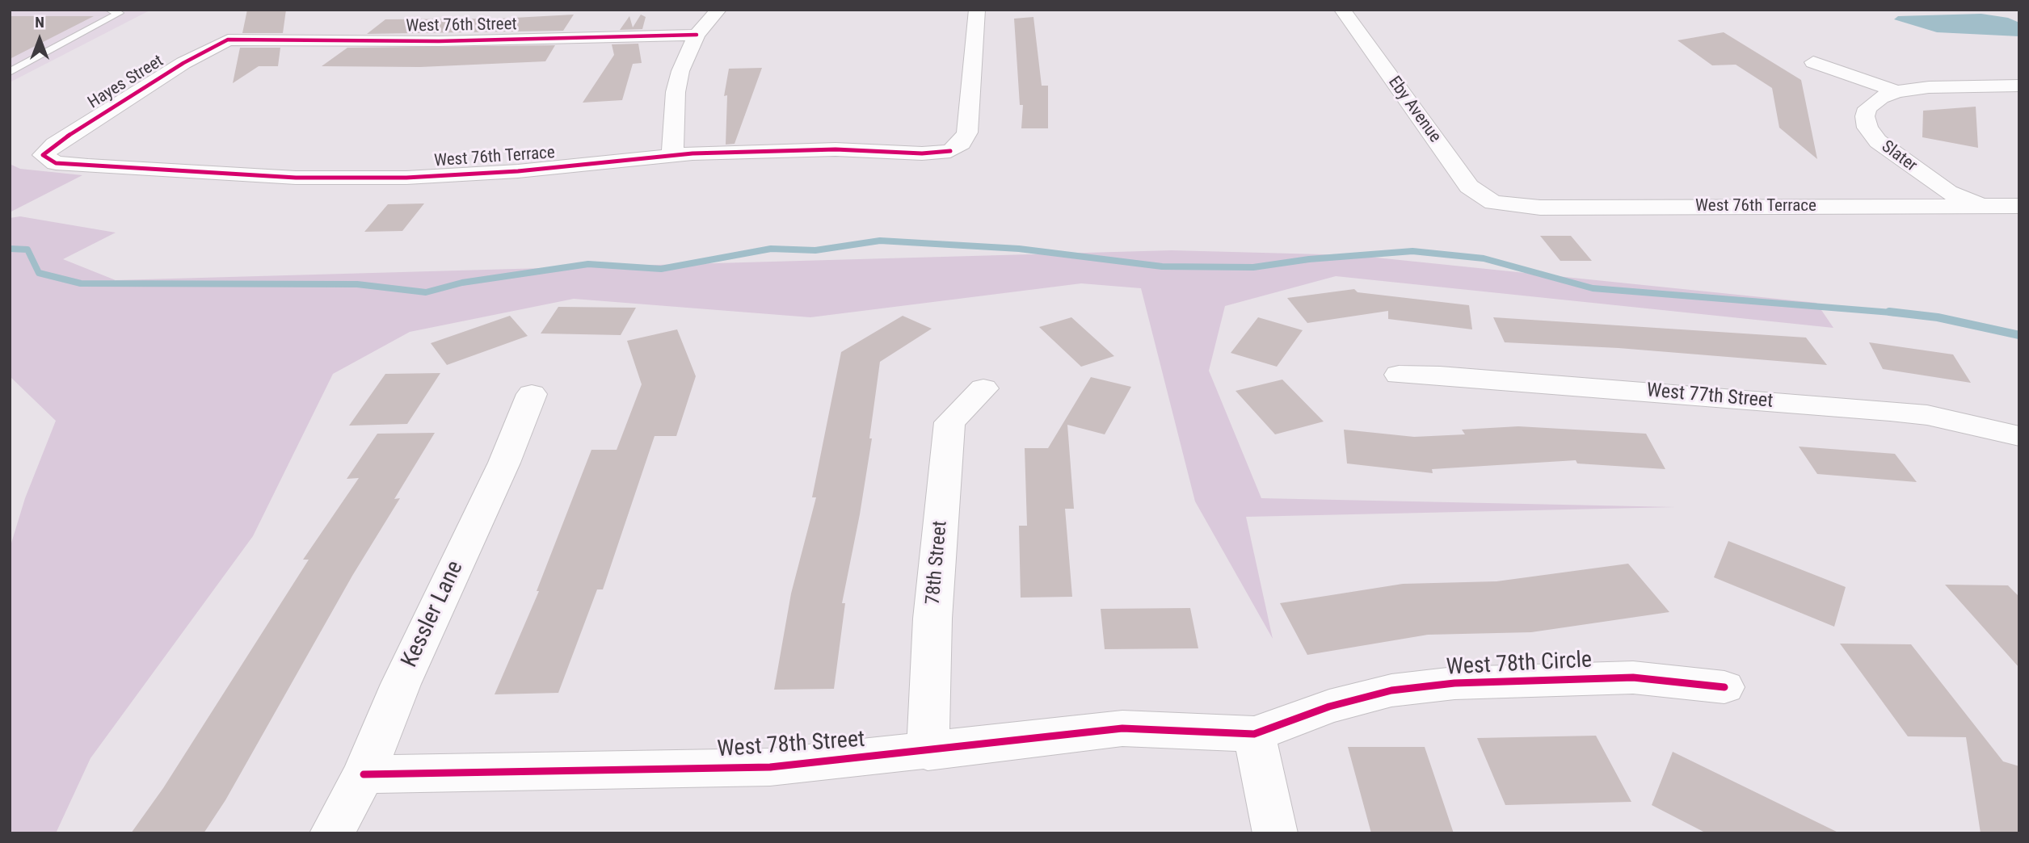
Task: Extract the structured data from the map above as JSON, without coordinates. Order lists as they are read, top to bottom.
{
  "streets": {
    "street": [
      "West 76th Street",
      "Hayes Street",
      "Eby Avenue",
      "Slater",
      "West 76th Terrace",
      "West 77th Street",
      "78th Street",
      "Kessler Lane",
      "West 78th Circle",
      "West 78th Street"
    ]
  },
  "crossings": [
    ["West 76th Street", "Hayes Street"],
    ["Hayes Street", "West 76th Terrace"],
    ["Eby Avenue", "West 76th Terrace"],
    ["Slater", "West 76th Terrace"],
    ["78th Street", "West 78th Street"],
    ["Kessler Lane", "West 78th Street"],
    ["West 78th Circle", "West 78th Street"]
  ],
  "north": "top"
}
